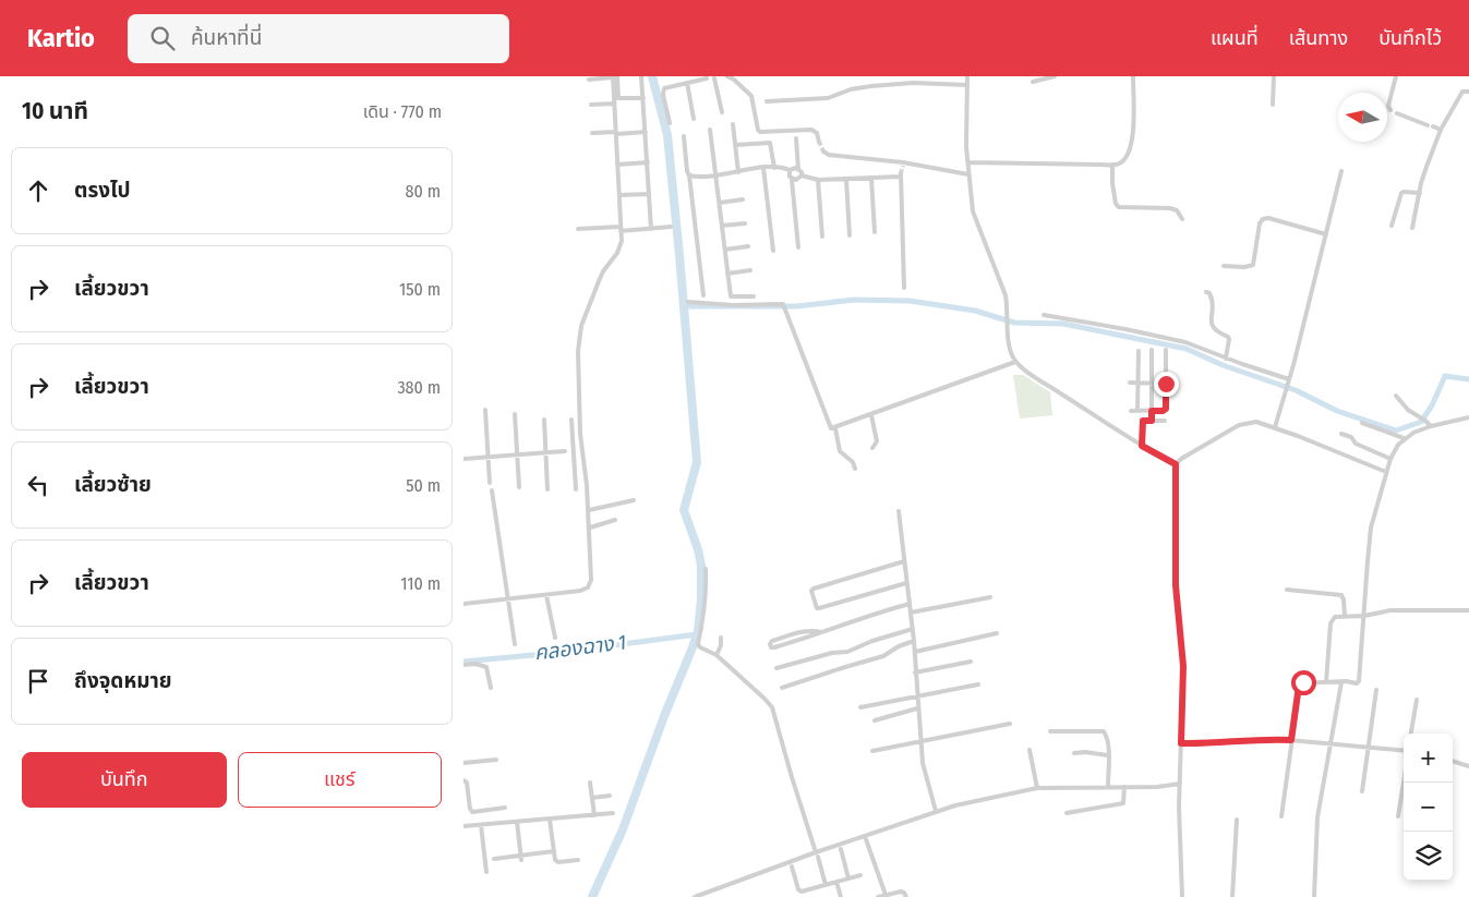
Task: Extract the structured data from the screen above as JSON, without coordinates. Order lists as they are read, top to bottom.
{
  "water": ["คลองฉาง 1"],
  "north": "left",
  "page": {
    "header": "Kartio",
    "search": "ค้นหาที่นี่",
    "nav": ["แผนที่", "เส้นทาง", "บันทึกไว้"],
    "heading": ["10 นาที", "เดิน · 770 m"],
    "list": [
      ["ตรงไป", "80 m"],
      ["เลี้ยวขวา", "150 m"],
      ["เลี้ยวขวา", "380 m"],
      ["เลี้ยวซ้าย", "50 m"],
      ["เลี้ยวขวา", "110 m"],
      "ถึงจุดหมาย"
    ],
    "map_buttons": ["+", "−"],
    "buttons": ["บันทึก", "แชร์"]
  }
}
